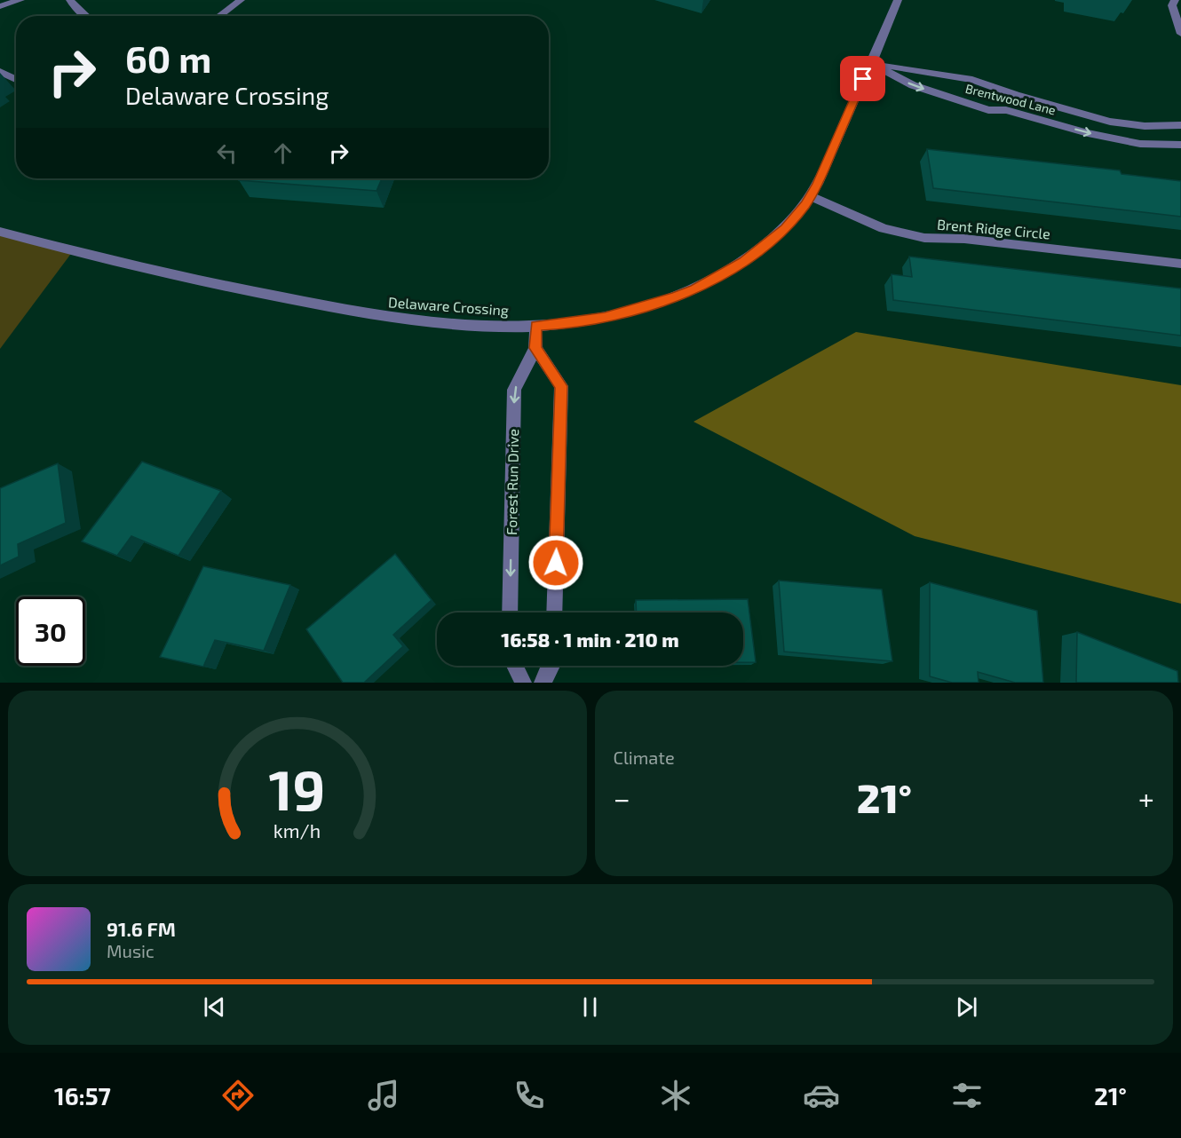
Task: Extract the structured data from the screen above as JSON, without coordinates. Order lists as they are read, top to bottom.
{
  "streets": {
    "street": [
      "Brentwood Lane",
      "Brent Ridge Circle",
      "Delaware Crossing",
      "Forest Run Drive"
    ]
  },
  "crossings": [
    ["Brentwood Lane", "Delaware Crossing"],
    ["Brent Ridge Circle", "Delaware Crossing"],
    ["Delaware Crossing", "Forest Run Drive"]
  ],
  "page": {
    "turn": ["60 m", "Delaware Crossing"],
    "limit": "30",
    "trip": "16:58 · 1 min · 210 m",
    "tile": "Climate",
    "heat": ["−", "21°", "+"],
    "song": ["91.6 FM", "Music"],
    "tabs": ["16:57", "21°"],
    "gauge": ["19", "km/h"]
  }
}
